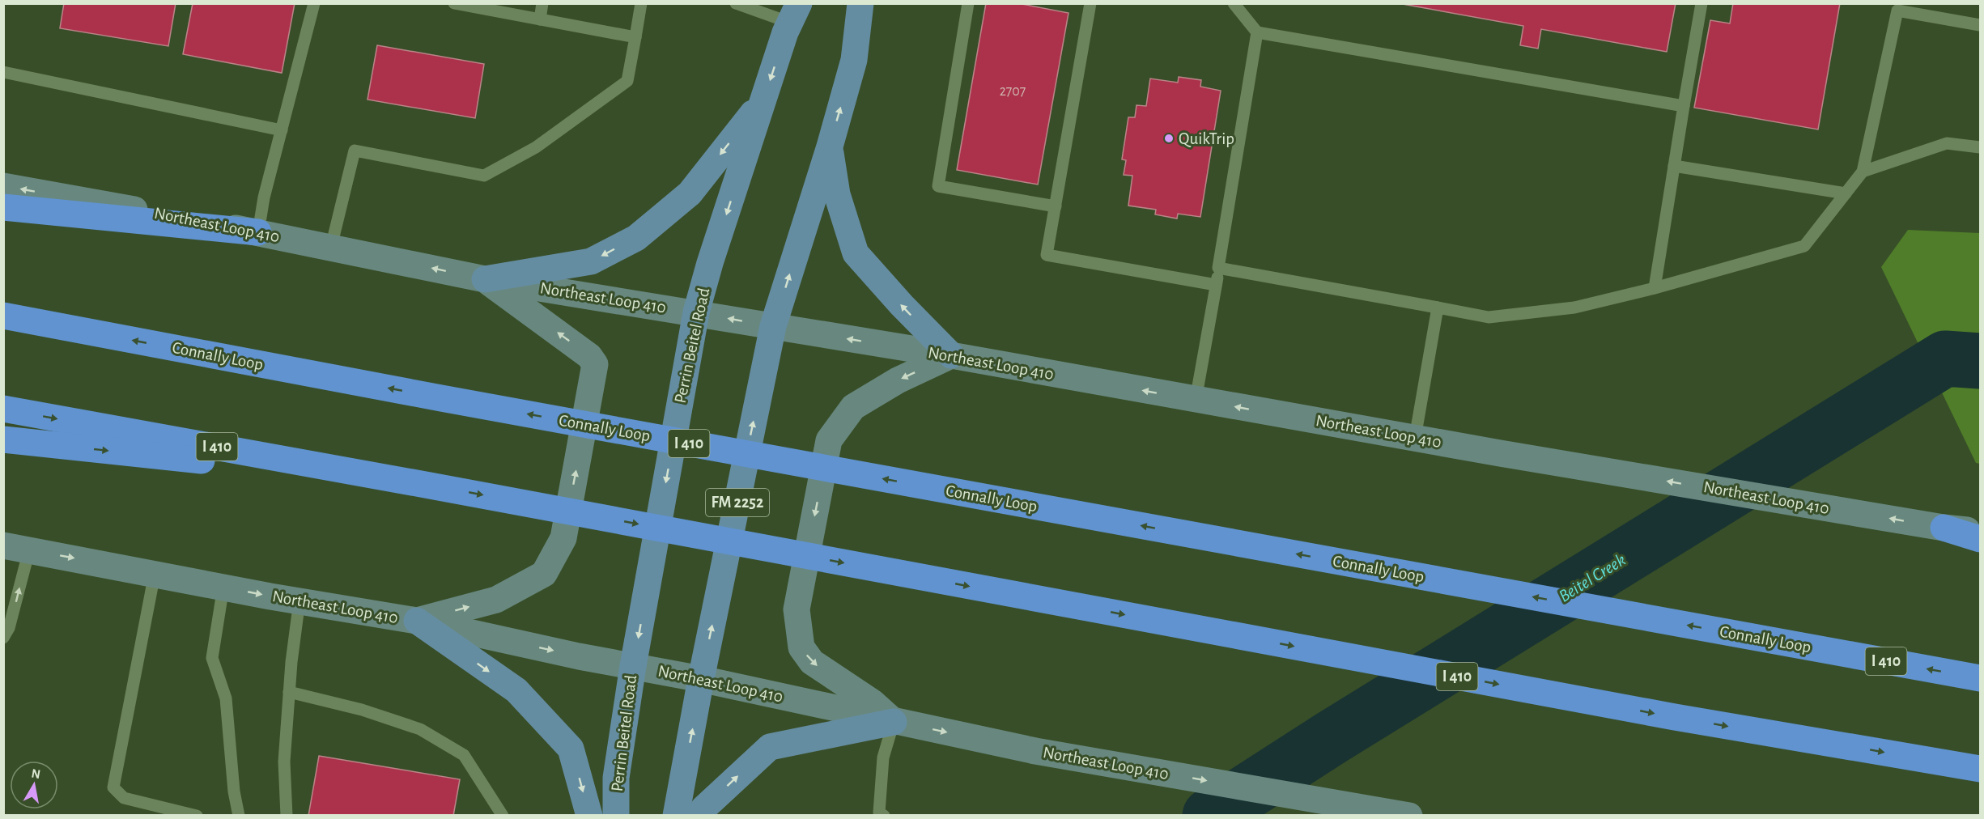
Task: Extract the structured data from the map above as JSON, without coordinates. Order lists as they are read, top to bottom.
{
  "streets": {
    "highway": ["Connally Loop", "I 410"],
    "main road": ["Northeast Loop 410", "Perrin Beitel Road", "FM 2252"]
  },
  "crossings": [
    ["Northeast Loop 410", "Perrin Beitel Road"],
    ["Northeast Loop 410", "FM 2252"]
  ],
  "water": ["Beitel Creek"],
  "places": ["QuikTrip"],
  "house_numbers": ["2707"],
  "north": "top"
}
